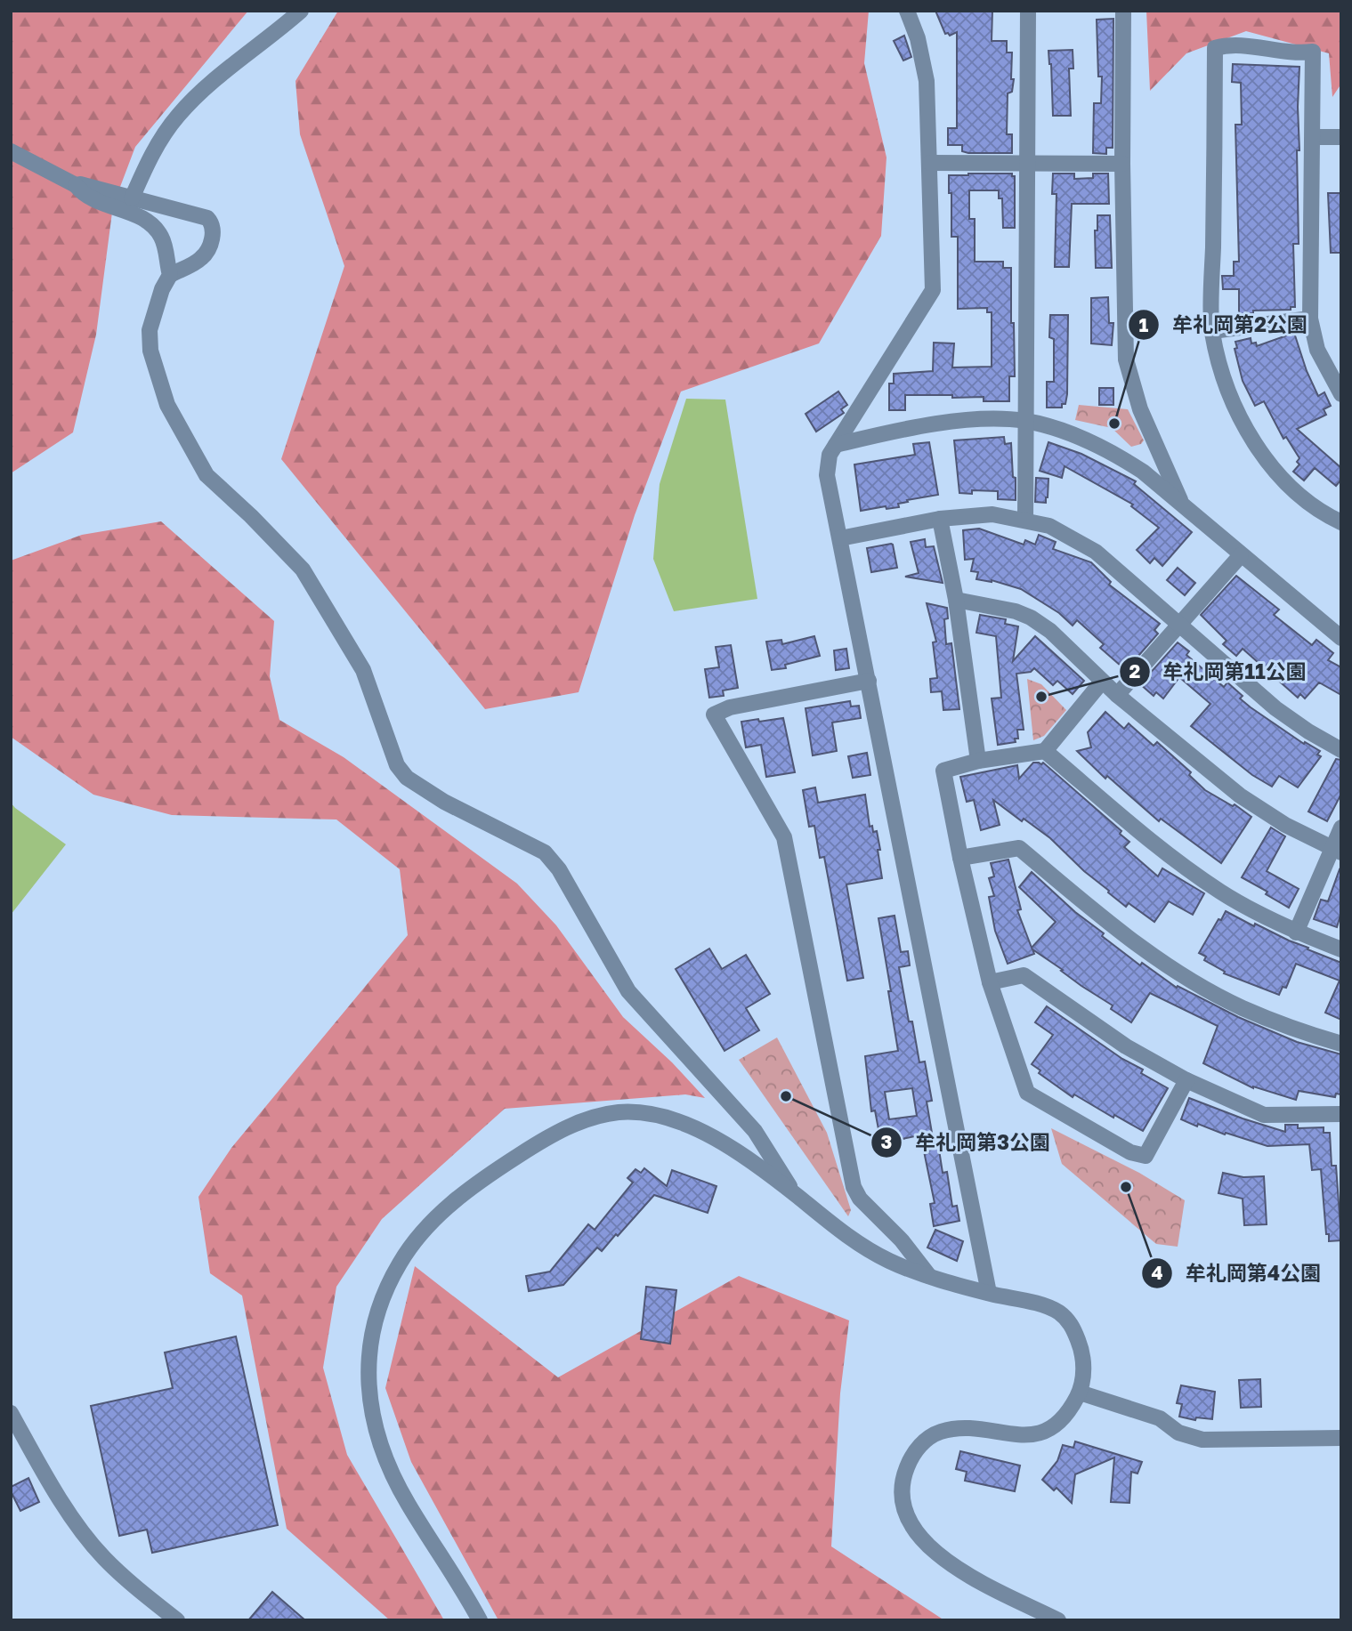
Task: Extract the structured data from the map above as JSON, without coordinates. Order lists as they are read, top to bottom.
{
  "places": [
    "牟礼岡第2公園",
    "牟礼岡第11公園",
    "牟礼岡第3公園",
    "牟礼岡第4公園"
  ]
}
